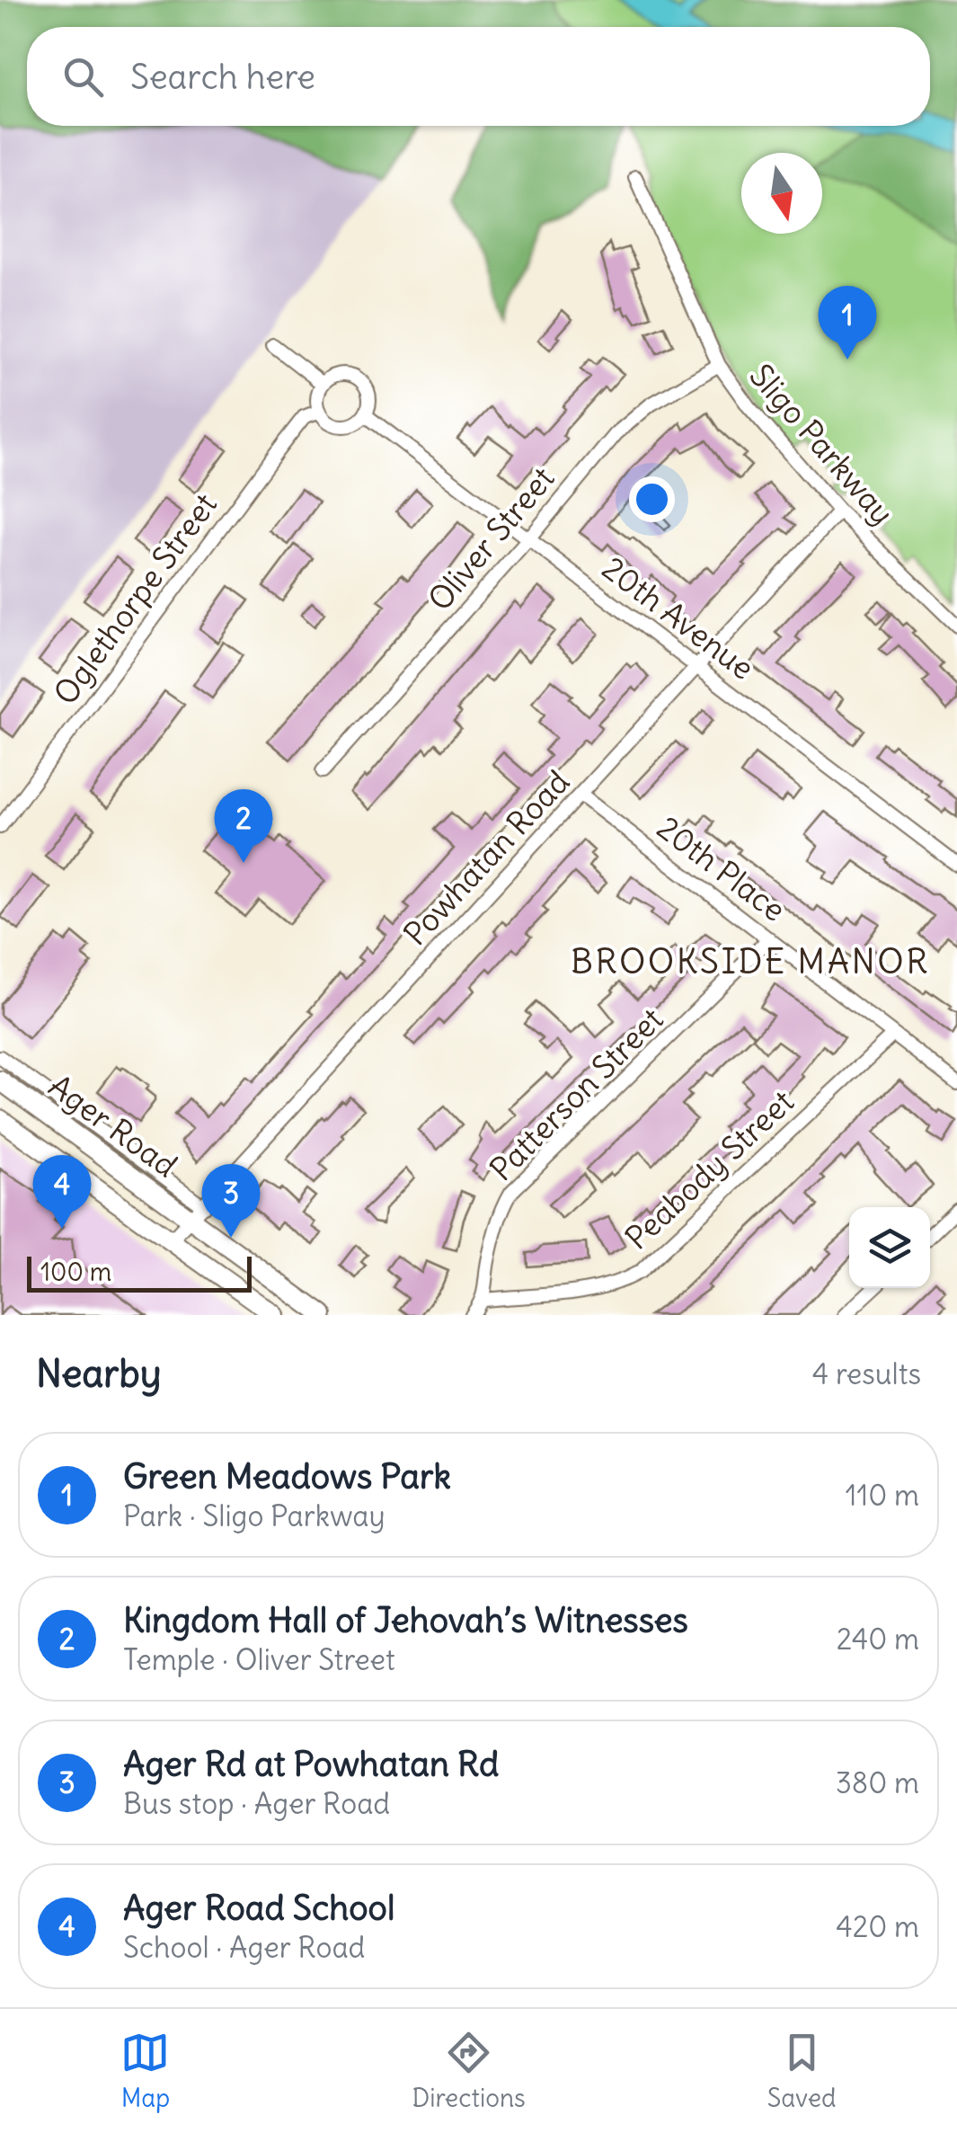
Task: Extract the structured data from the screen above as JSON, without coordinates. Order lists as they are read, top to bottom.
{
  "streets": {
    "main road": ["Ager Road"],
    "street": [
      "Sligo Parkway",
      "Oliver Street",
      "Oglethorpe Street",
      "20th Avenue",
      "Powhatan Road",
      "20th Place",
      "Patterson Street",
      "Peabody Street"
    ]
  },
  "crossings": [
    ["Sligo Parkway", "Oliver Street"],
    ["Sligo Parkway", "Powhatan Road"],
    ["Oliver Street", "20th Avenue"],
    ["Oglethorpe Street", "20th Avenue"],
    ["20th Avenue", "Powhatan Road"],
    ["Powhatan Road", "20th Place"],
    ["Powhatan Road", "Ager Road"],
    ["20th Place", "Patterson Street"],
    ["20th Place", "Peabody Street"],
    ["Patterson Street", "Peabody Street"]
  ],
  "districts": ["BROOKSIDE MANOR"],
  "scale_bar": "100 m",
  "north": "bottom",
  "page": {
    "search": "Search here",
    "pins": [
      "1",
      "2",
      "4",
      "3"
    ],
    "scale": "100 m",
    "heading": ["Nearby", "4 results"],
    "list": [
      {
        "mark": "1",
        "name": "Green Meadows Park",
        "note": "Park · Sligo Parkway",
        "value": "110 m"
      },
      {
        "mark": "2",
        "name": "Kingdom Hall of Jehovah’s Witnesses",
        "note": "Temple · Oliver Street",
        "value": "240 m"
      },
      {
        "mark": "3",
        "name": "Ager Rd at Powhatan Rd",
        "note": "Bus stop · Ager Road",
        "value": "380 m"
      },
      {
        "mark": "4",
        "name": "Ager Road School",
        "note": "School · Ager Road",
        "value": "420 m"
      }
    ],
    "nav": ["Map", "Directions", "Saved"]
  }
}
